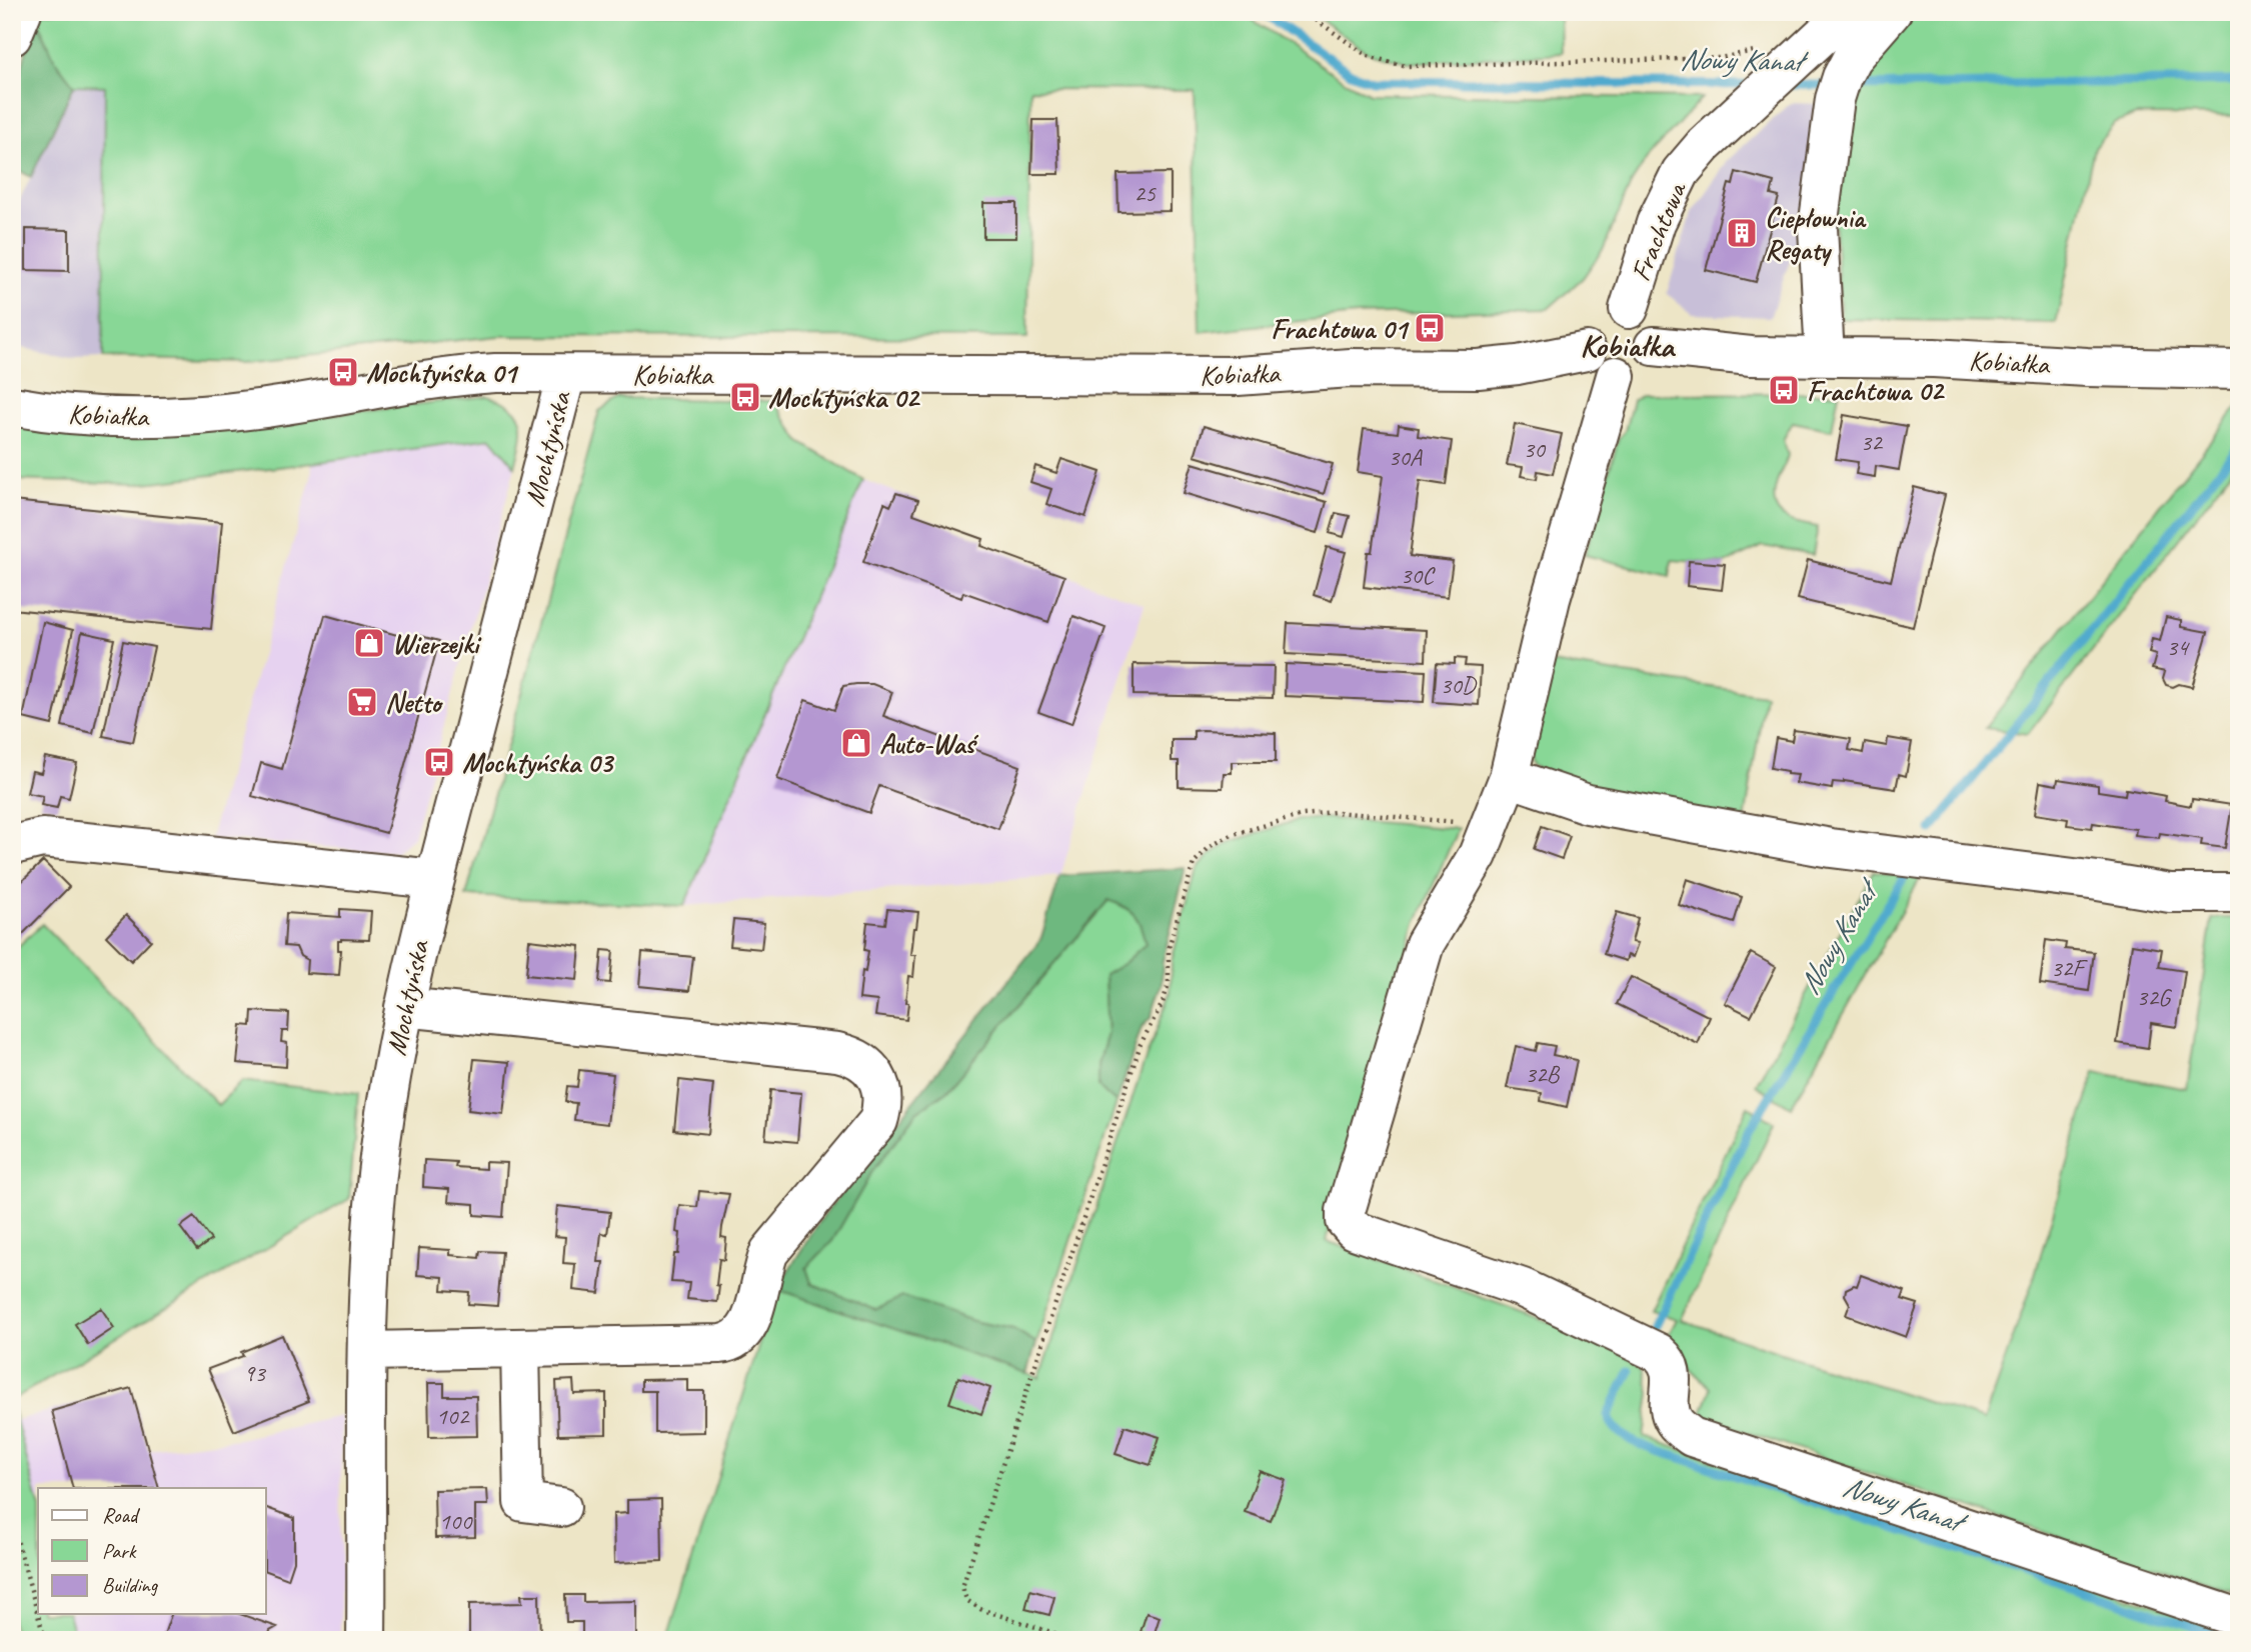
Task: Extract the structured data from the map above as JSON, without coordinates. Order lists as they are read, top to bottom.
{
  "streets": {
    "street": ["Frachtowa", "Kobiałka", "Mochtyńska"]
  },
  "crossings": [
    ["Frachtowa", "Kobiałka"],
    ["Kobiałka", "Mochtyńska"]
  ],
  "districts": ["Kobiałka"],
  "water": ["Nowy Kanał"],
  "places": {
    "building": ["Ciepłownia Regaty"],
    "bus stop": [
      "Frachtowa 01",
      "Mochtyńska 01",
      "Frachtowa 02",
      "Mochtyńska 02",
      "Mochtyńska 03"
    ],
    "shop": ["Wierzejki", "Auto-Waś"],
    "supermarket": ["Netto"]
  },
  "house_numbers": [
    "25",
    "32",
    "30",
    "30A",
    "30C",
    "34",
    "30D",
    "32F",
    "32G",
    "32B",
    "93",
    "102",
    "100"
  ],
  "legend": ["Road", "Park", "Building"]
}
